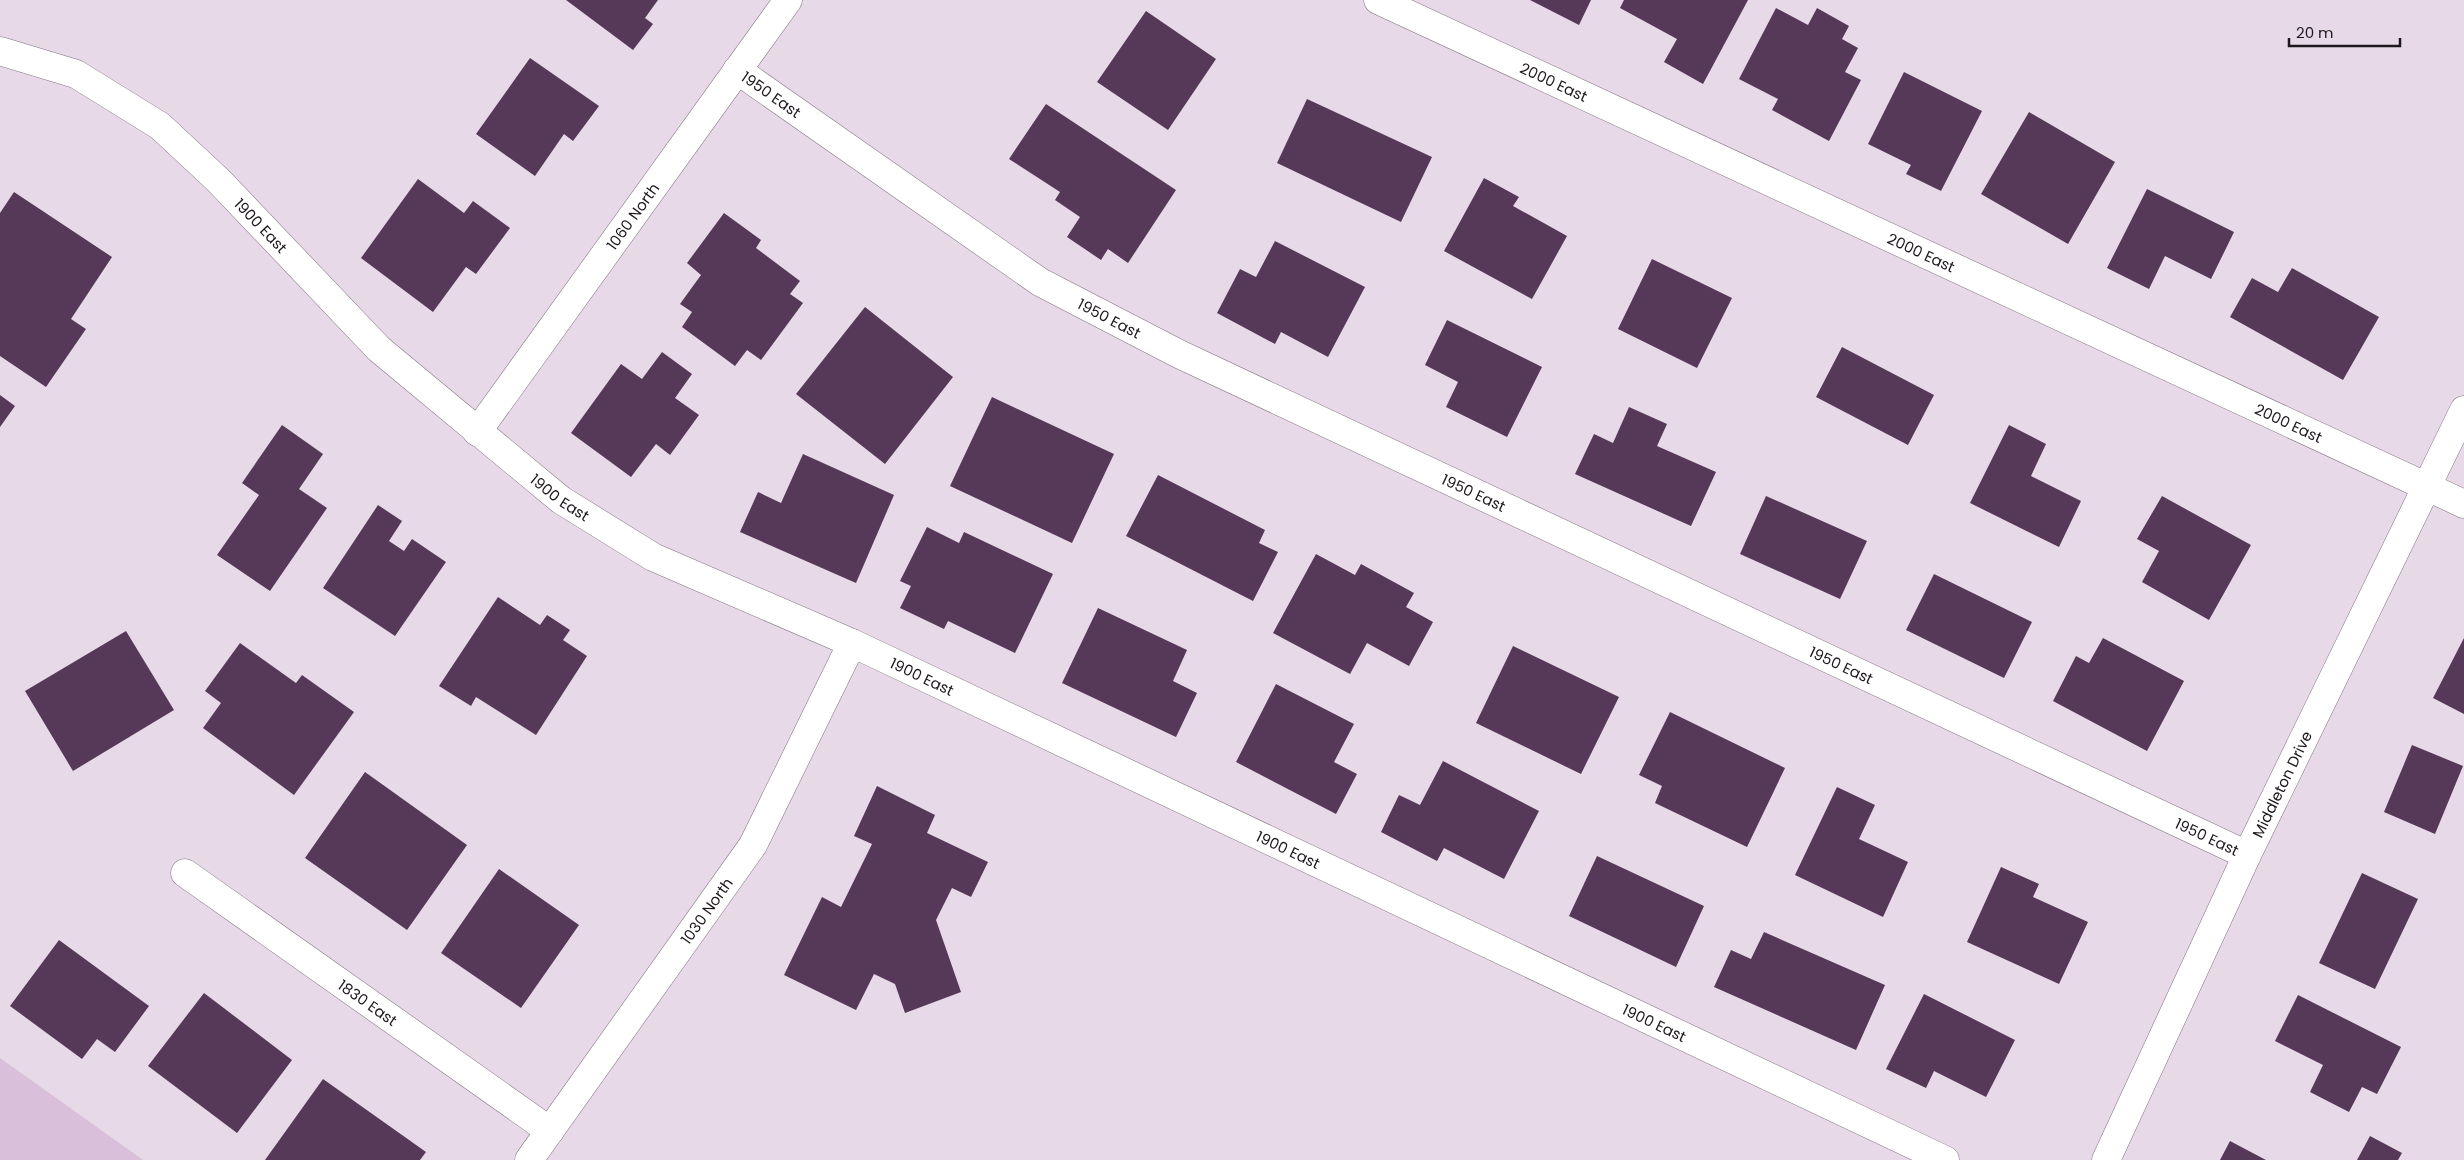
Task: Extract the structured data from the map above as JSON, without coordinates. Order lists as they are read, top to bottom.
{
  "streets": {
    "street": [
      "2000 East",
      "1950 East",
      "1060 North",
      "1900 East",
      "Middleton Drive",
      "1030 North",
      "1830 East"
    ]
  },
  "crossings": [
    ["2000 East", "Middleton Drive"],
    ["1950 East", "1060 North"],
    ["1950 East", "Middleton Drive"],
    ["1060 North", "1900 East"],
    ["1900 East", "1030 North"],
    ["1030 North", "1830 East"]
  ],
  "scale_bar": "20 m"
}
